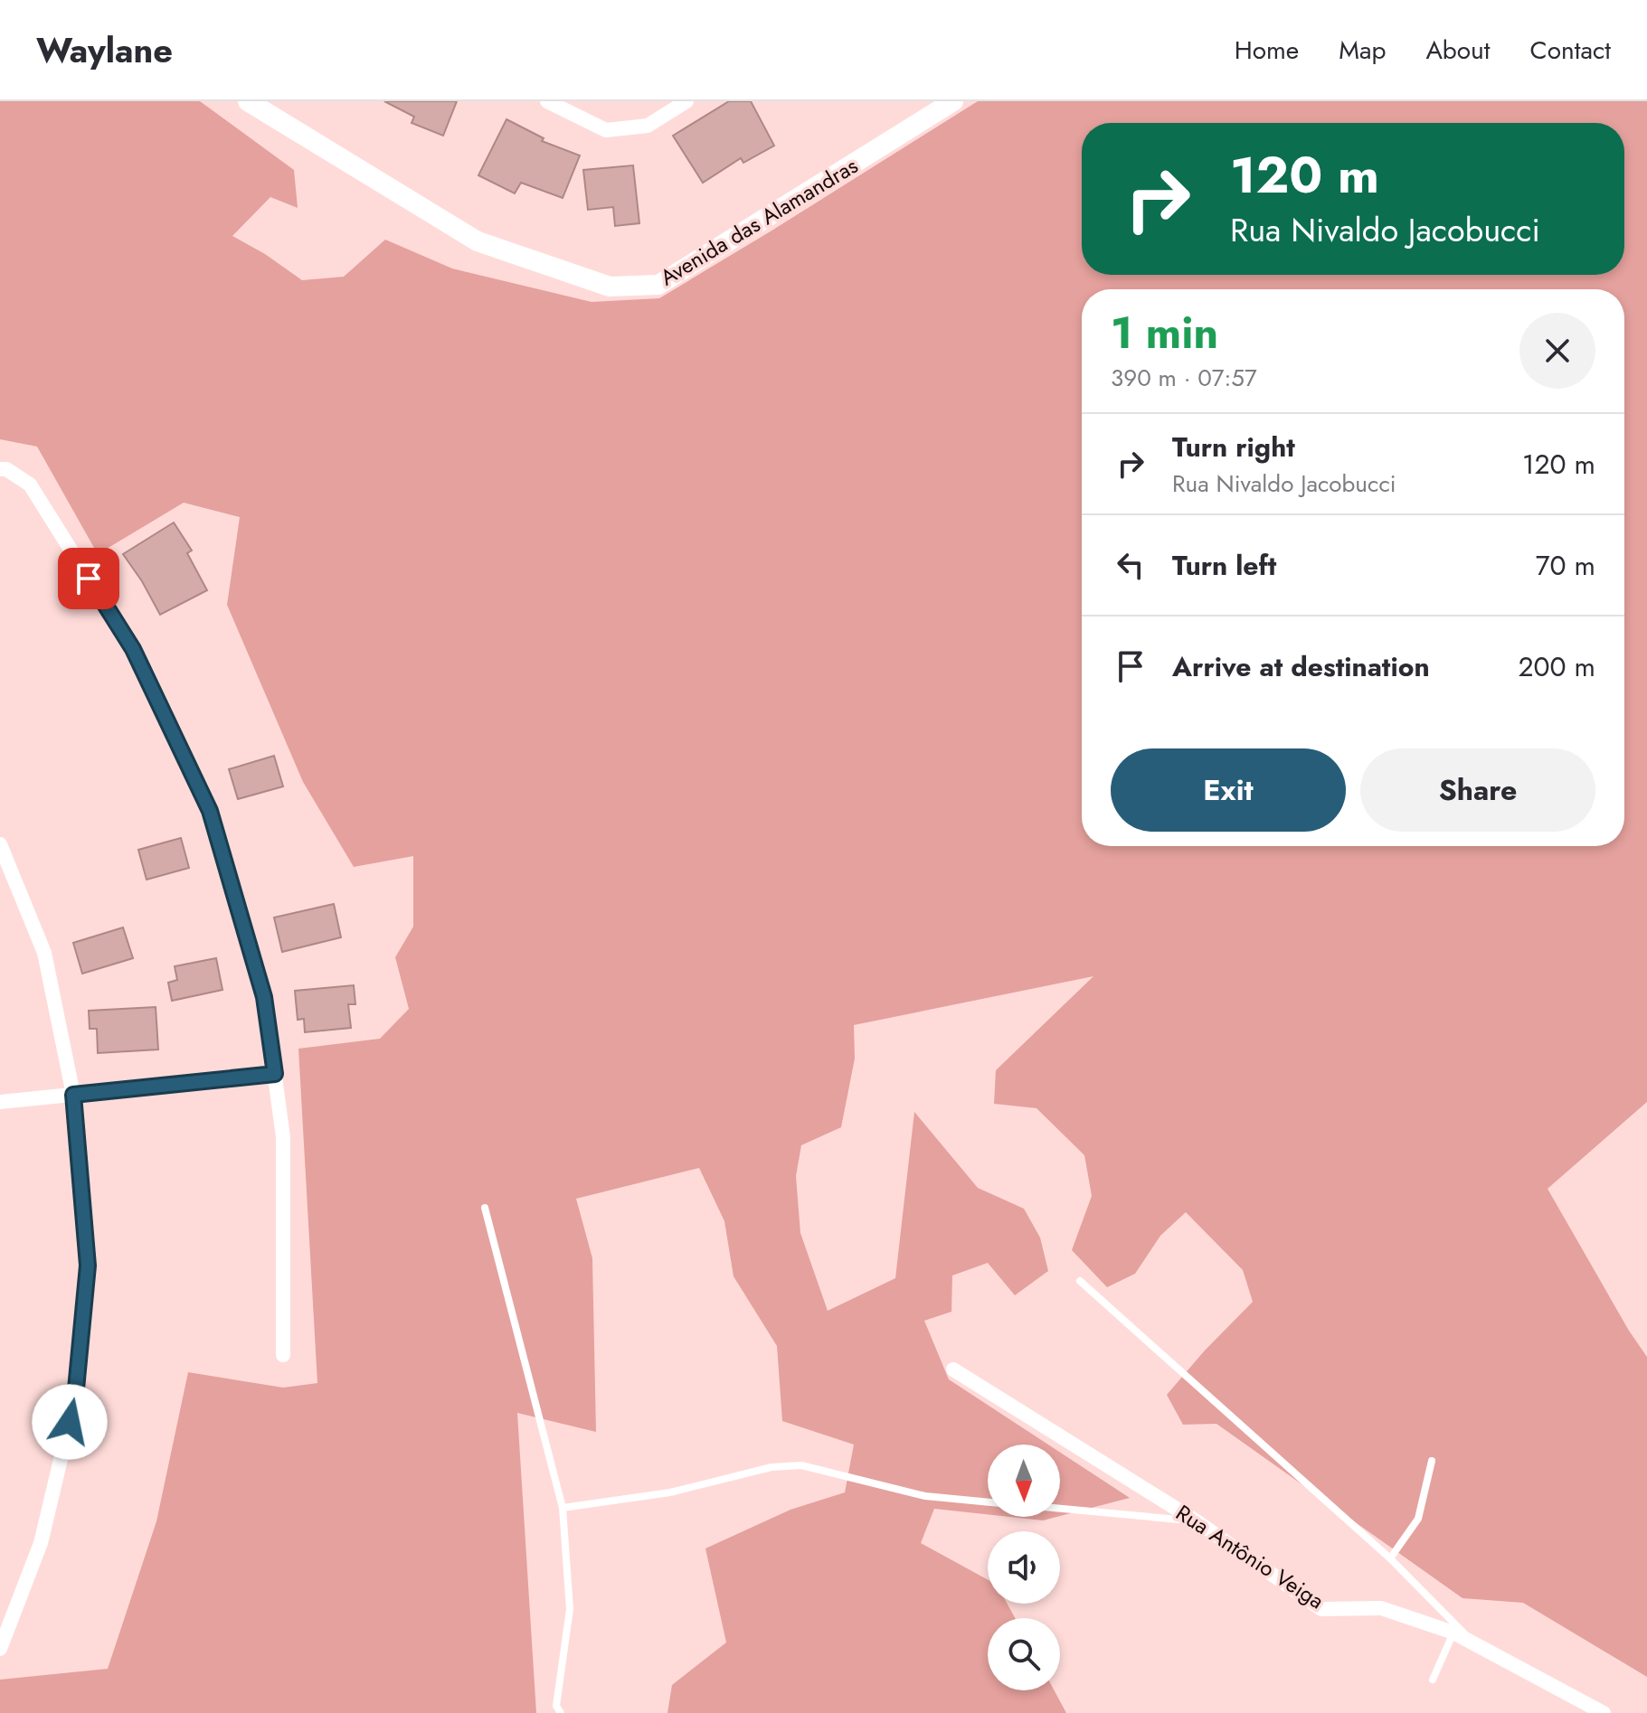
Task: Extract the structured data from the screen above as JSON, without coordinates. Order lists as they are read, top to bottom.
{
  "streets": {
    "street": ["Avenida das Alamandras", "Rua Antônio Veiga"]
  },
  "north": "bottom",
  "page": {
    "header": "Waylane",
    "nav": [
      "Home",
      "Map",
      "About",
      "Contact"
    ],
    "turn": ["120 m", "Rua Nivaldo Jacobucci"],
    "heading": ["1 min", "390 m · 07:57"],
    "list": [
      {
        "name": "Turn right",
        "note": "Rua Nivaldo Jacobucci",
        "value": "120 m"
      },
      {
        "name": "Turn left",
        "value": "70 m"
      },
      {
        "name": "Arrive at destination",
        "value": "200 m"
      }
    ],
    "buttons": ["Exit", "Share"]
  }
}
